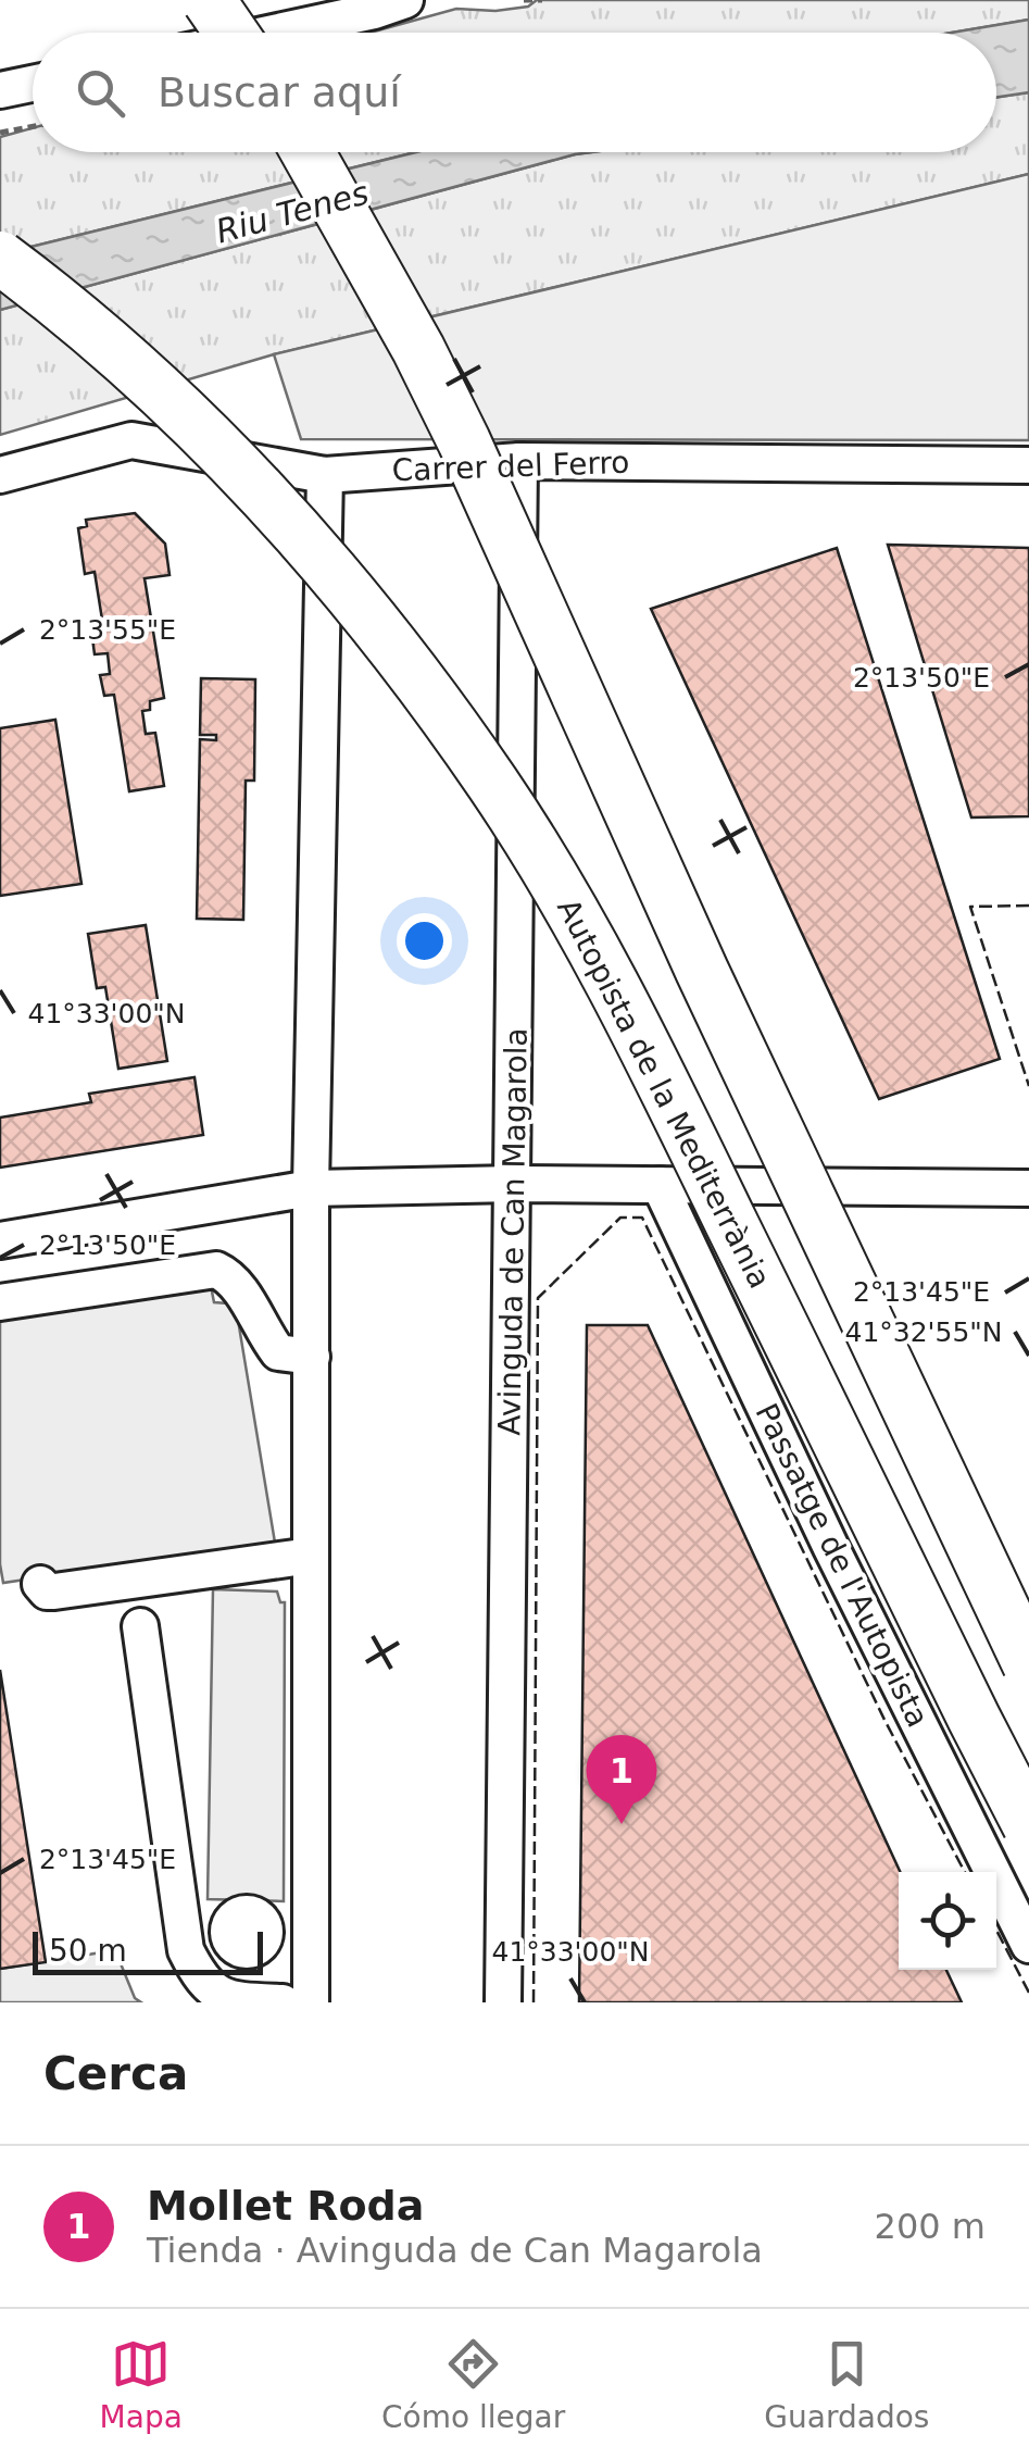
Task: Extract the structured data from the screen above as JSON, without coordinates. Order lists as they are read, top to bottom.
{
  "streets": {
    "highway": ["Autopista de la Mediterrània"],
    "street": ["Carrer del Ferro", "Avinguda de Can Magarola", "Passatge de l'Autopista"]
  },
  "crossings": [
    ["Carrer del Ferro", "Avinguda de Can Magarola"]
  ],
  "water": ["Riu Tenes"],
  "scale_bar": "50 m",
  "page": {
    "search": "Buscar aquí",
    "pins": "1",
    "scale": "50 m",
    "heading": "Cerca",
    "list": [
      {
        "mark": "1",
        "name": "Mollet Roda",
        "note": "Tienda · Avinguda de Can Magarola",
        "value": "200 m"
      }
    ],
    "nav": ["Mapa", "Cómo llegar", "Guardados"]
  },
  "coordinates": [
    "2°13'55\"E",
    "2°13'50\"E",
    "41°33'00\"N",
    "2°13'45\"E",
    "41°32'55\"N"
  ]
}
